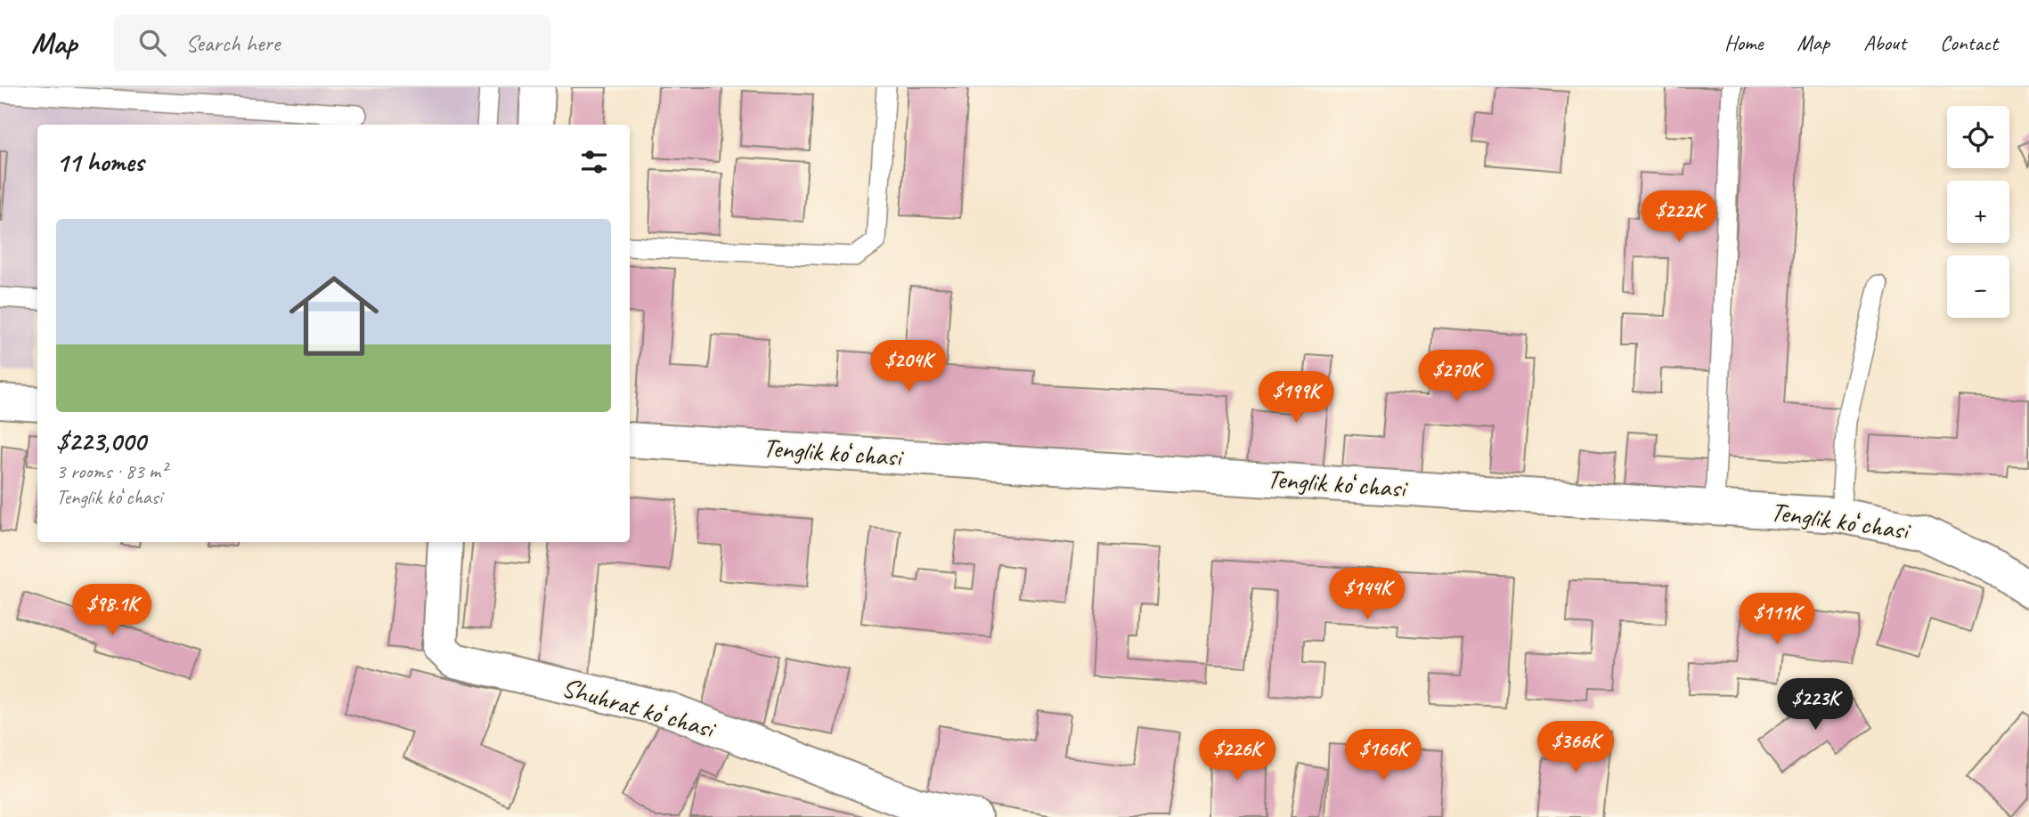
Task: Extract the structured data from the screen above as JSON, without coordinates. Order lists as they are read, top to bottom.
{
  "streets": {
    "street": ["Tenglik koʻchasi", "Shuhrat koʻchasi"]
  },
  "page": {
    "header": "Map",
    "search": "Search here",
    "nav": [
      "Home",
      "Map",
      "About",
      "Contact"
    ],
    "map_buttons": ["+", "−"],
    "heading": "11 homes",
    "price": [
      "$222K",
      "$204K",
      "$270K",
      "$199K",
      "$144K",
      "$98.1K",
      "$111K",
      "$223K",
      "$366K",
      "$226K",
      "$166K"
    ],
    "list": [
      {
        "name": "$223,000",
        "note": "3 rooms · 83 m² · Tenglik koʻchasi"
      }
    ]
  }
}
